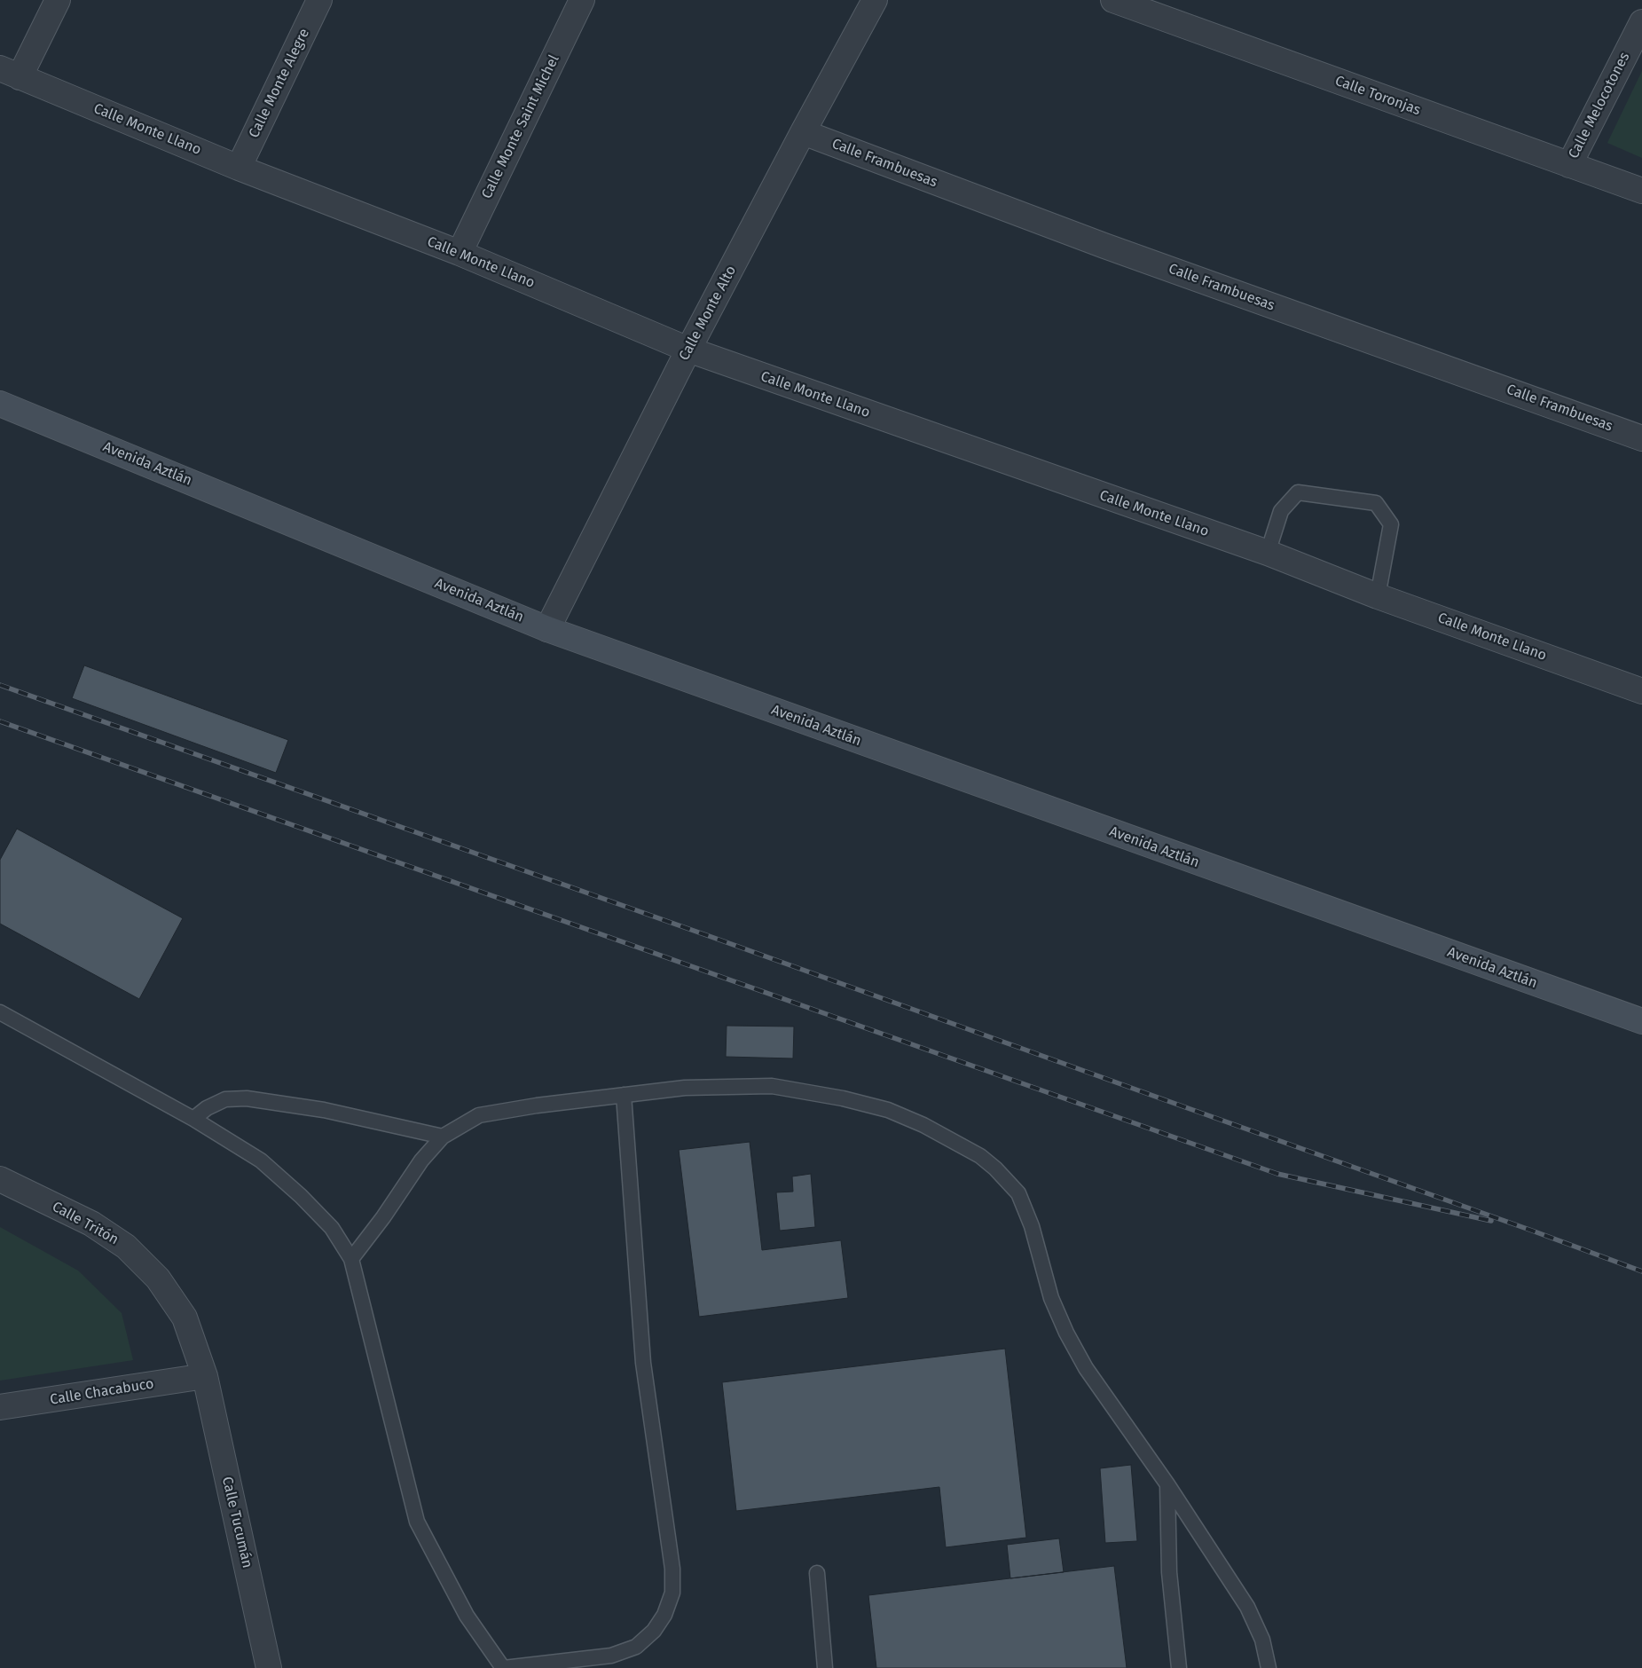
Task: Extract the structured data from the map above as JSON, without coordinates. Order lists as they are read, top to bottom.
{
  "streets": {
    "main road": ["Avenida Aztlán"],
    "street": [
      "Calle Monte Alegre",
      "Calle Toronjas",
      "Calle Melocotones",
      "Calle Monte Saint Michel",
      "Calle Monte Llano",
      "Calle Frambuesas",
      "Calle Monte Alto",
      "Calle Tritón",
      "Calle Chacabuco",
      "Calle Tucumán"
    ]
  },
  "crossings": [
    ["Calle Monte Alegre", "Calle Monte Llano"],
    ["Calle Toronjas", "Calle Melocotones"],
    ["Calle Monte Saint Michel", "Calle Monte Llano"],
    ["Calle Monte Llano", "Calle Monte Alto"],
    ["Calle Frambuesas", "Calle Monte Alto"],
    ["Calle Monte Alto", "Avenida Aztlán"],
    ["Calle Tritón", "Calle Chacabuco"],
    ["Calle Tritón", "Calle Tucumán"],
    ["Calle Chacabuco", "Calle Tucumán"]
  ]
}
